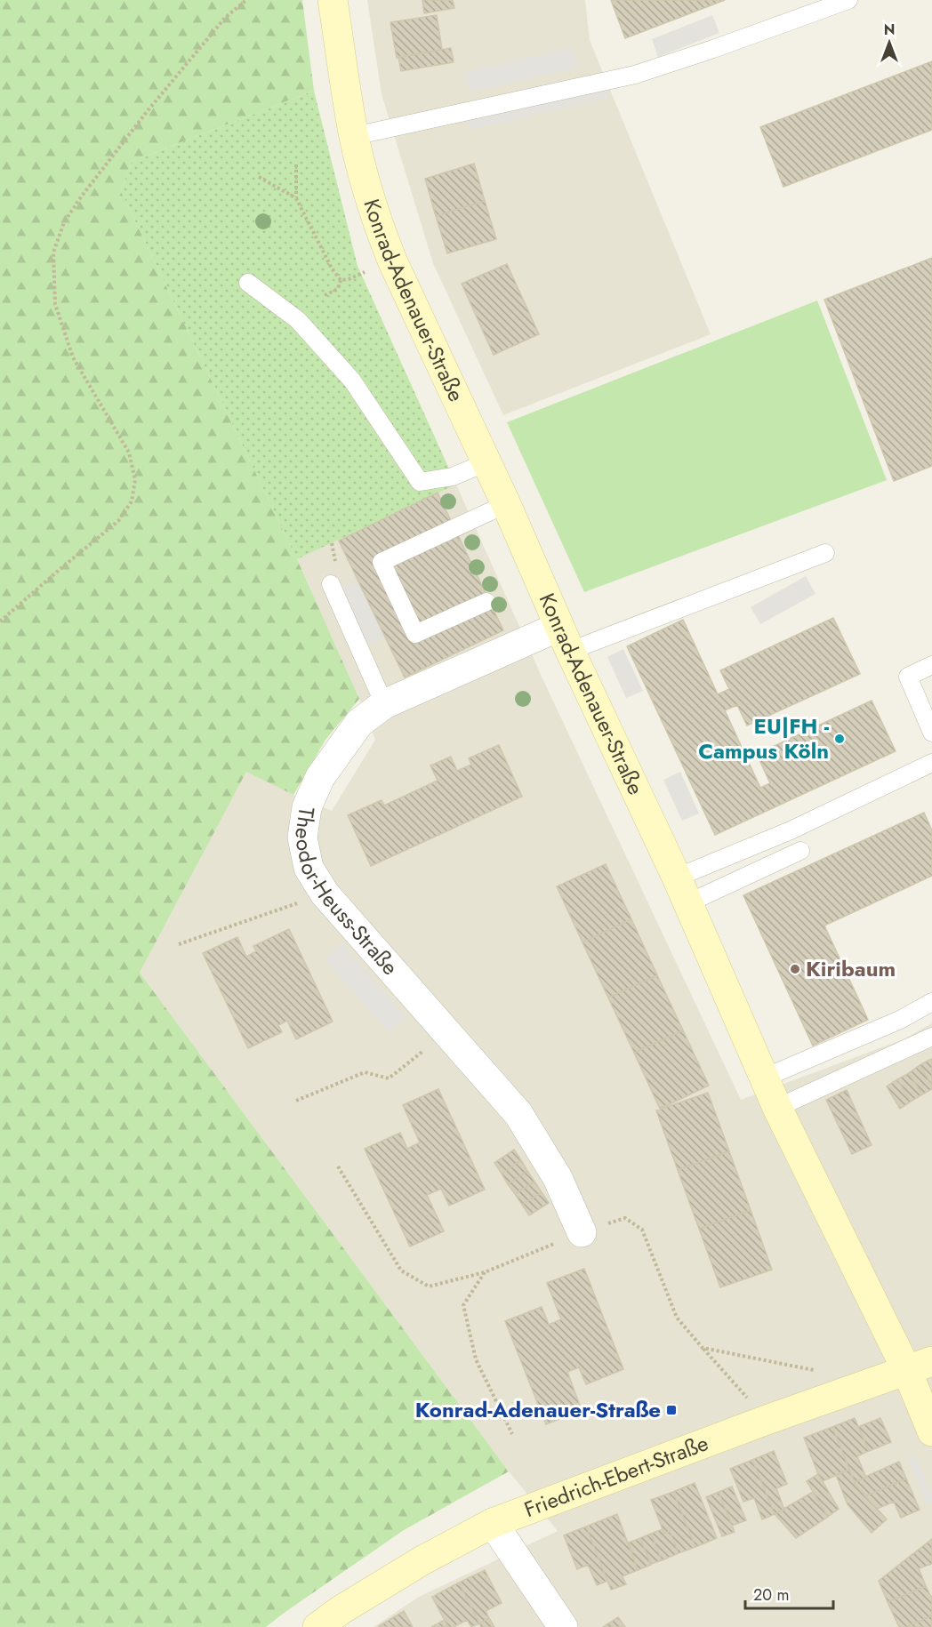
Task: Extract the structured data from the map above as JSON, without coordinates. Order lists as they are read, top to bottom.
{
  "streets": {
    "street": ["Konrad-Adenauer-Straße", "Theodor-Heuss-Straße", "Friedrich-Ebert-Straße"]
  },
  "crossings": [
    ["Konrad-Adenauer-Straße", "Theodor-Heuss-Straße"],
    ["Konrad-Adenauer-Straße", "Friedrich-Ebert-Straße"]
  ],
  "places": {
    "other": ["EU|FH - Campus Köln", "Kiribaum"],
    "transit": ["Konrad-Adenauer-Straße"]
  },
  "scale_bar": "20 m",
  "north": "top"
}
